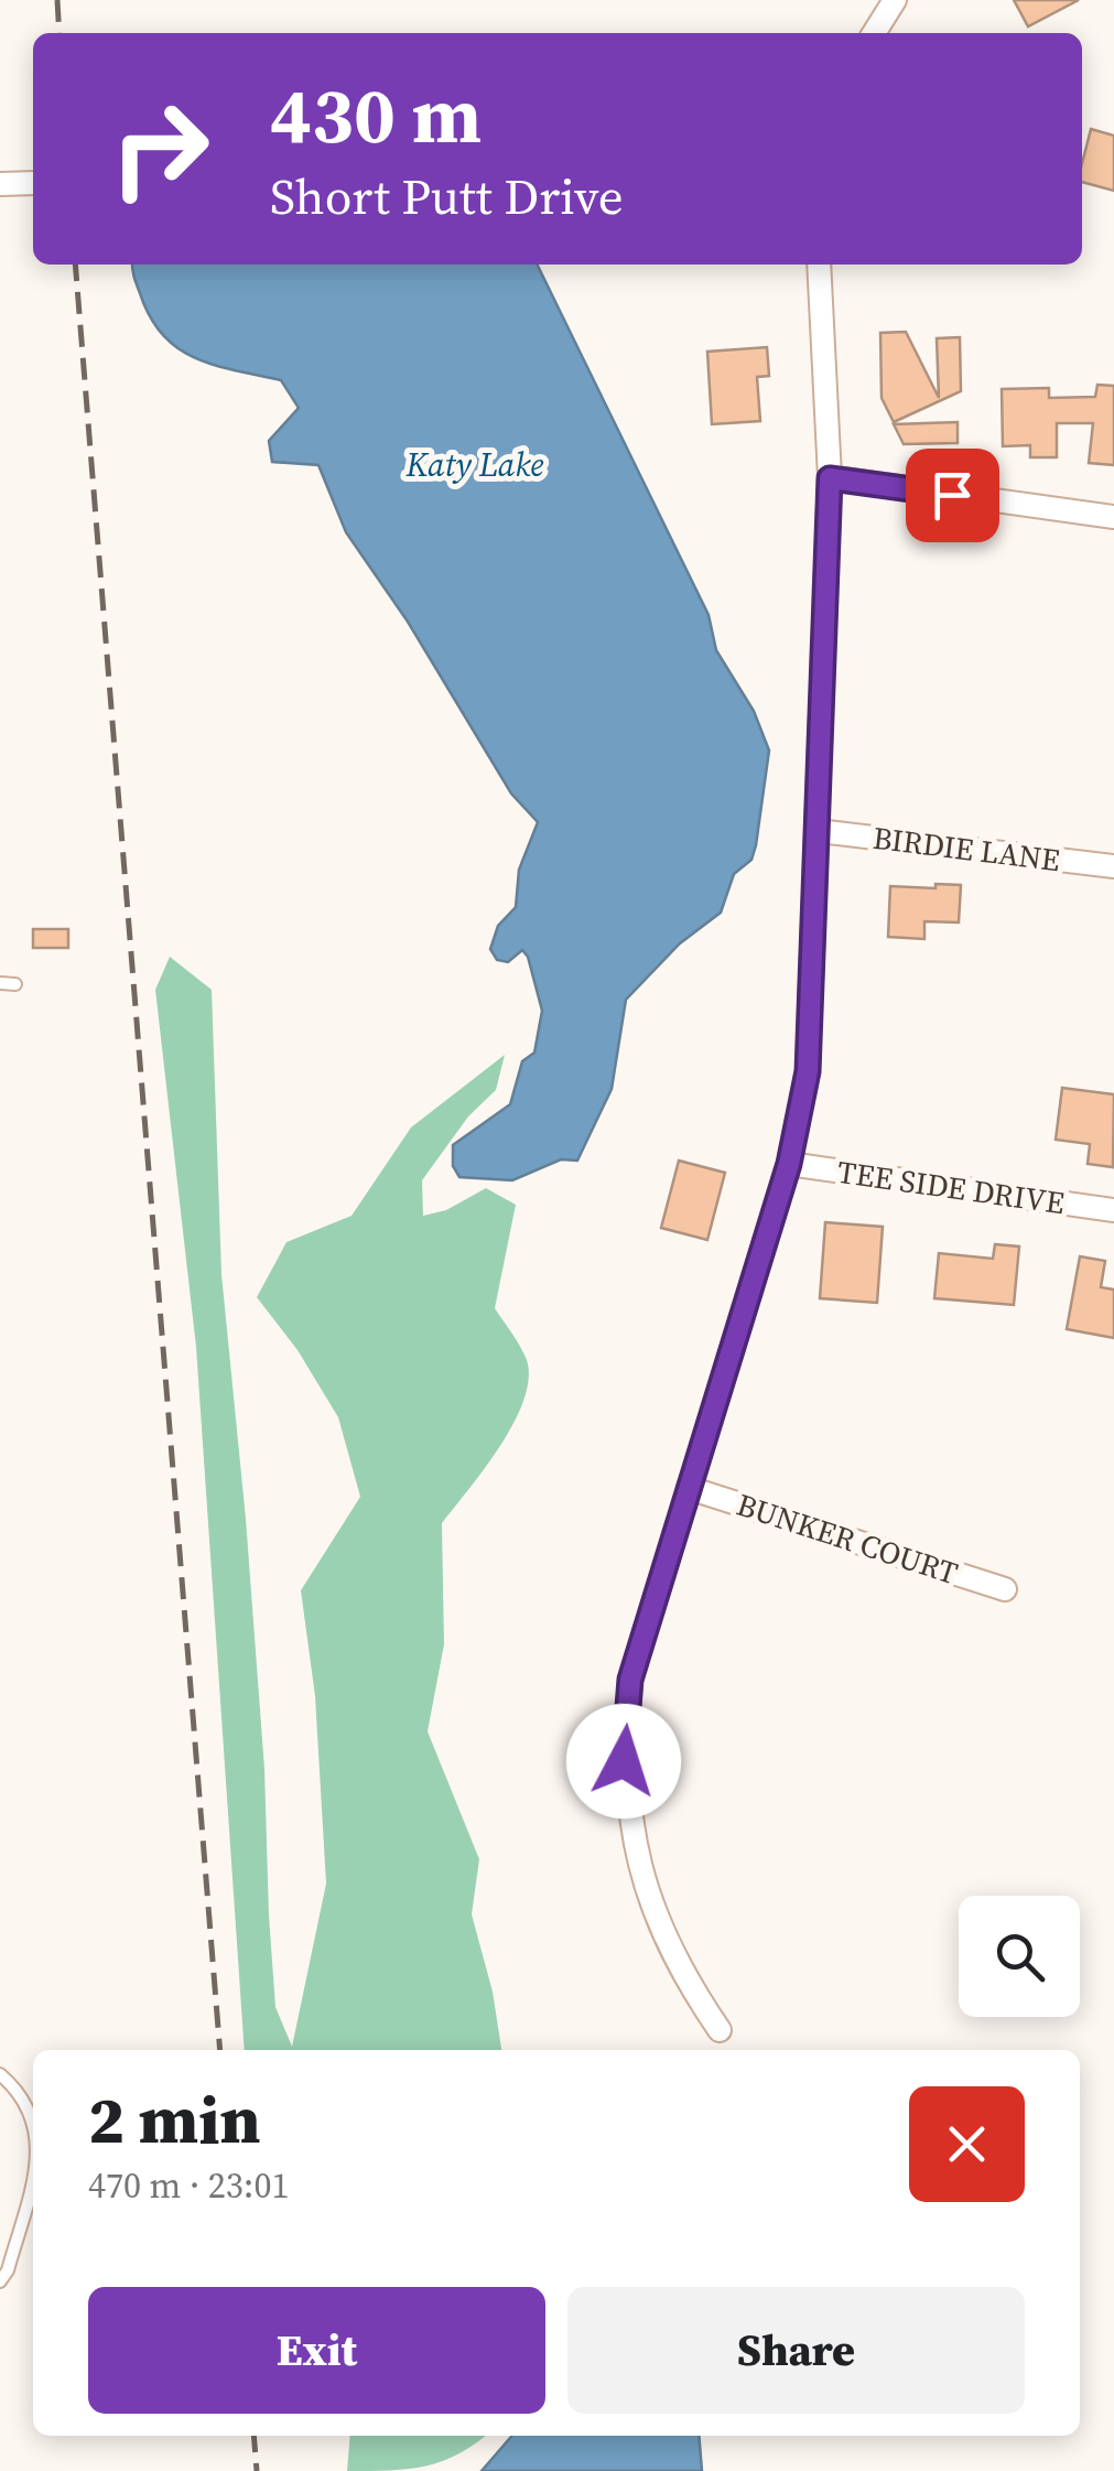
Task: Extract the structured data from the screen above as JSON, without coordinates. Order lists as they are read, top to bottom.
{
  "streets": {
    "street": ["BIRDIE LANE", "TEE SIDE DRIVE", "BUNKER COURT"]
  },
  "water": ["Katy Lake"],
  "page": {
    "turn": ["430 m", "Short Putt Drive"],
    "heading": ["2 min", "470 m · 23:01"],
    "buttons": ["Exit", "Share"]
  }
}
